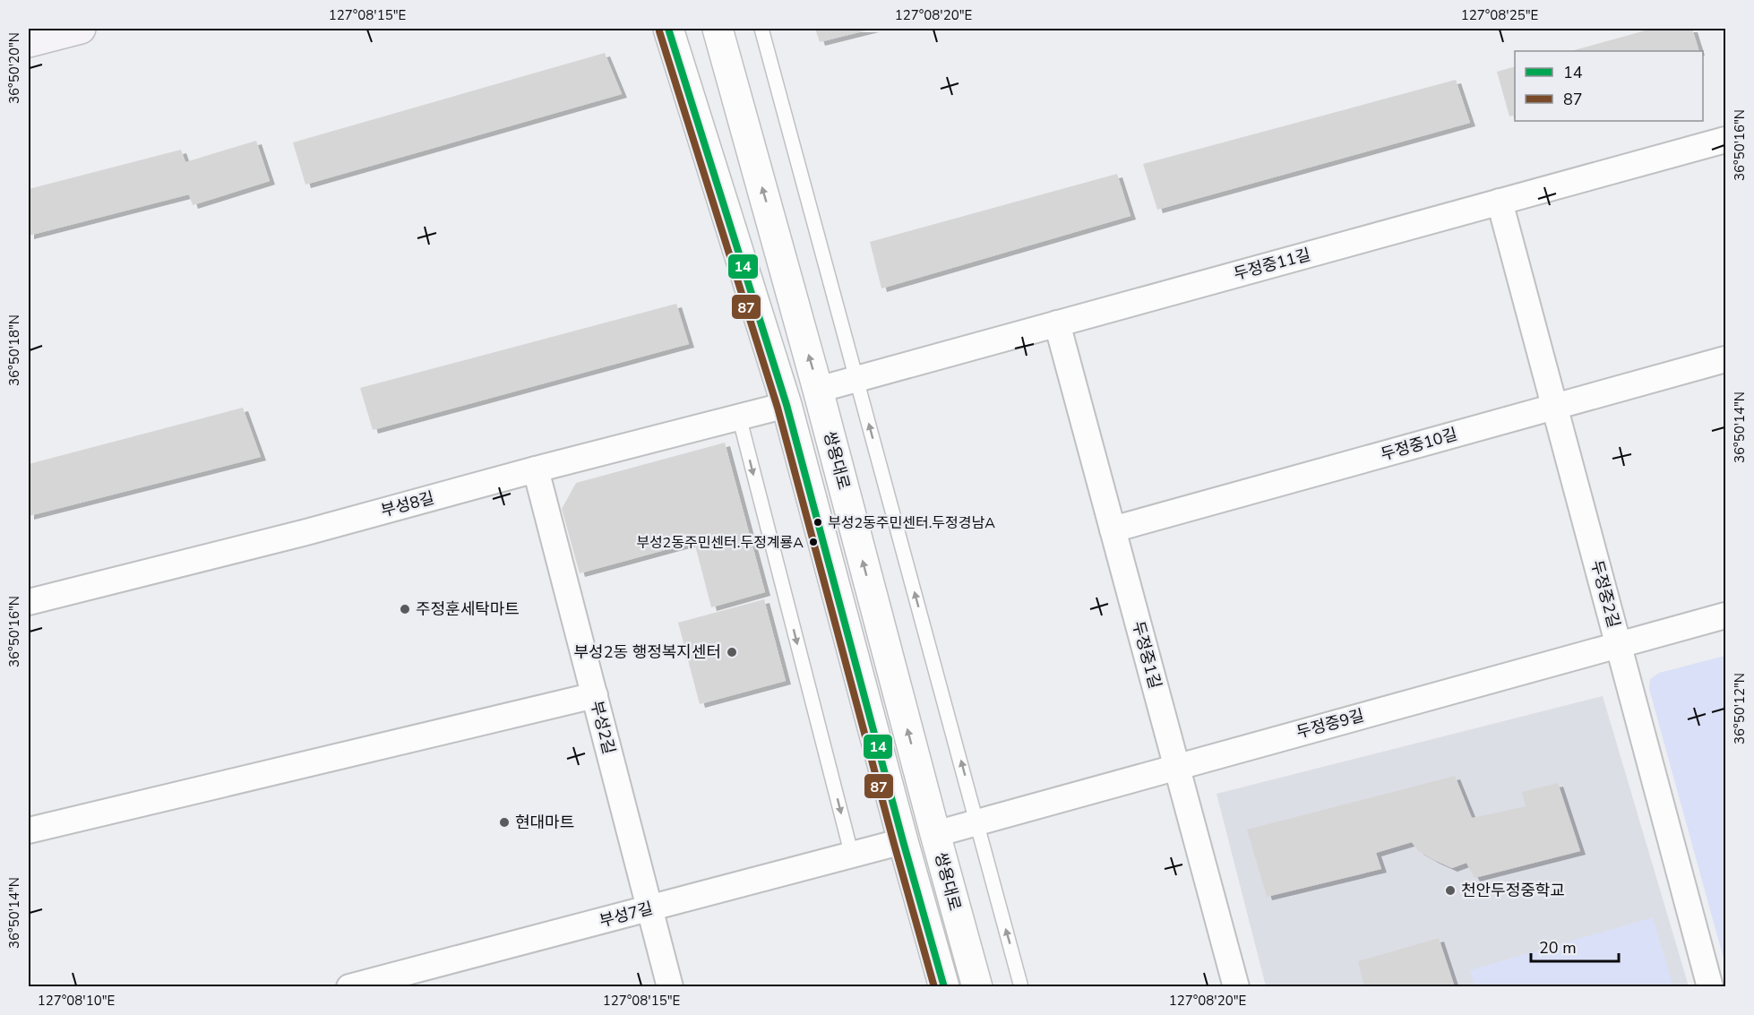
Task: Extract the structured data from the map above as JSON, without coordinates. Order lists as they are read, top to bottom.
{
  "streets": {
    "street": [
      "두정중11길",
      "두정중10길",
      "쌍용대로",
      "부성8길",
      "두정중2길",
      "두정중1길",
      "두정중9길",
      "부성2길",
      "부성7길"
    ]
  },
  "crossings": [
    ["두정중11길", "쌍용대로"],
    ["두정중11길", "두정중2길"],
    ["두정중11길", "두정중1길"],
    ["두정중10길", "두정중2길"],
    ["두정중10길", "두정중1길"],
    ["쌍용대로", "부성8길"],
    ["쌍용대로", "두정중9길"],
    ["쌍용대로", "부성7길"],
    ["부성8길", "부성2길"],
    ["두정중2길", "두정중9길"],
    ["두정중1길", "두정중9길"],
    ["부성2길", "부성7길"]
  ],
  "places": [
    "부성2동주민센터.두정경남A",
    "부성2동주민센터.두정계룡A",
    "주정훈세탁마트",
    "부성2동 행정복지센터",
    "현대마트",
    "천안두정중학교"
  ],
  "lines": ["transit line 14", "transit line 87"],
  "legend": ["14", "87"],
  "scale_bar": "20 m",
  "coordinates": [
    "127°08'15\"E",
    "127°08'20\"E",
    "127°08'25\"E",
    "36°50'20\"N",
    "36°50'16\"N",
    "36°50'18\"N",
    "36°50'14\"N",
    "36°50'12\"N",
    "127°08'10\"E"
  ]
}
